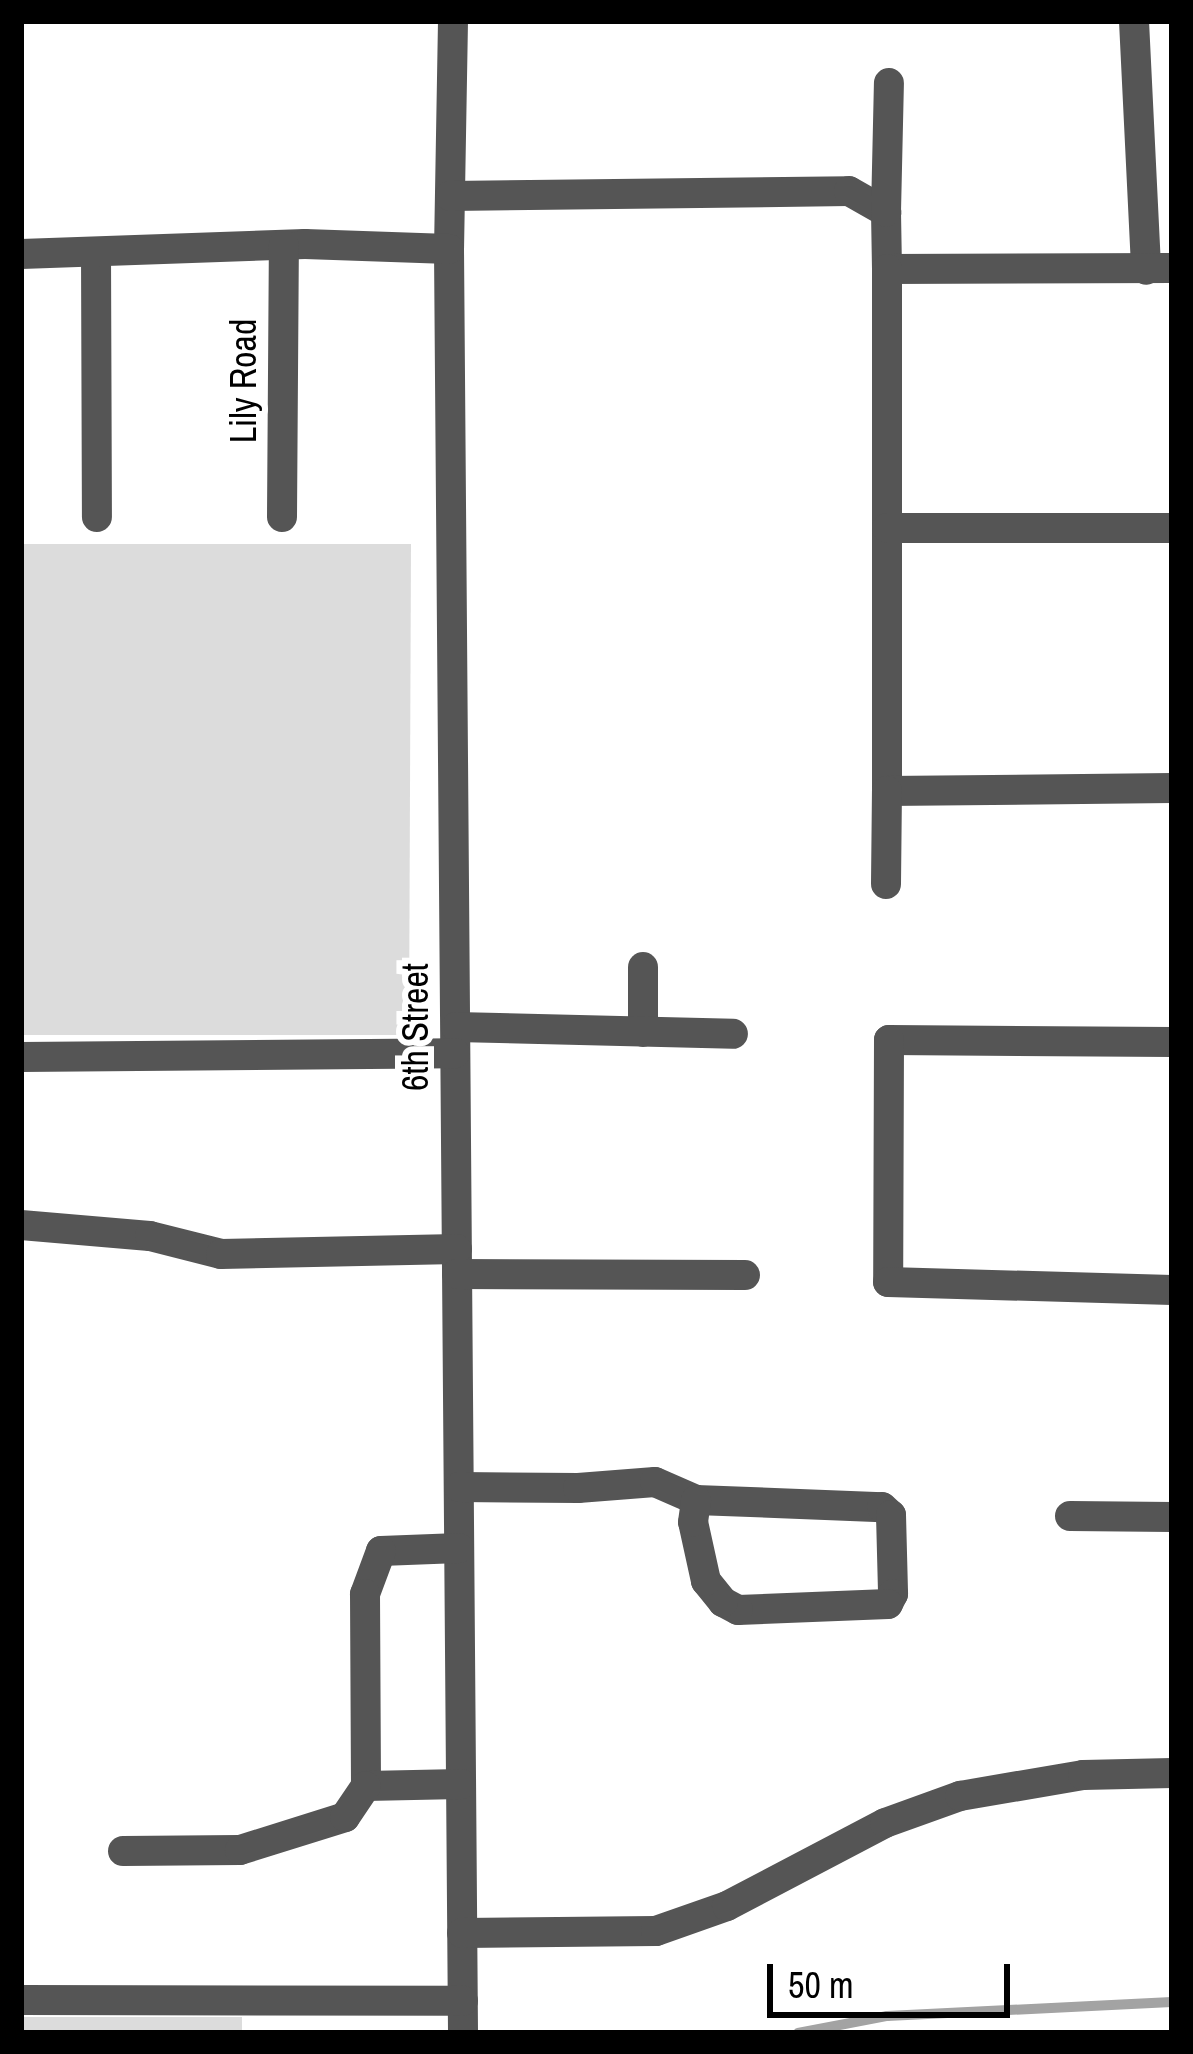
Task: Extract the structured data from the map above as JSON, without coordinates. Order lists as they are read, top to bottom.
{
  "streets": {
    "street": ["Lily Road", "6th Street"]
  },
  "scale_bar": "50 m"
}
